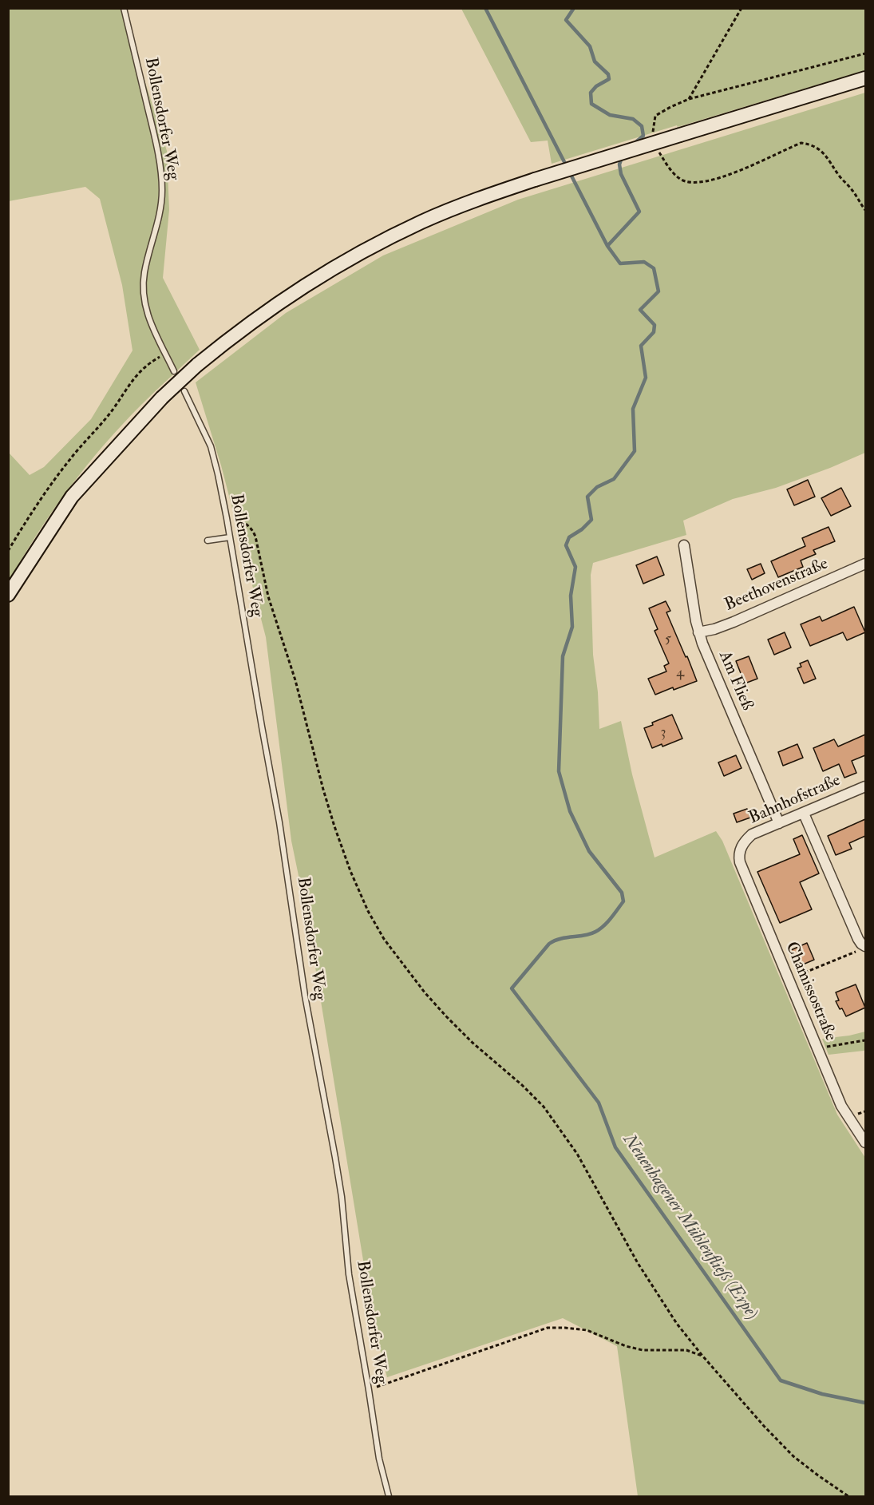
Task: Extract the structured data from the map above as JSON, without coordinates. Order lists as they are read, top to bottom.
{
  "streets": {
    "street": [
      "Beethovenstraße",
      "Am Fließ",
      "Bahnhofstraße",
      "Chamissostraße"
    ],
    "lane": ["Bollensdorfer Weg"]
  },
  "crossings": [
    ["Beethovenstraße", "Am Fließ"],
    ["Am Fließ", "Bahnhofstraße"],
    ["Bahnhofstraße", "Chamissostraße"]
  ],
  "water": ["Neuenhagener Mühlenfließ (Erpe)"],
  "house_numbers": ["5", "4", "3"]
}
